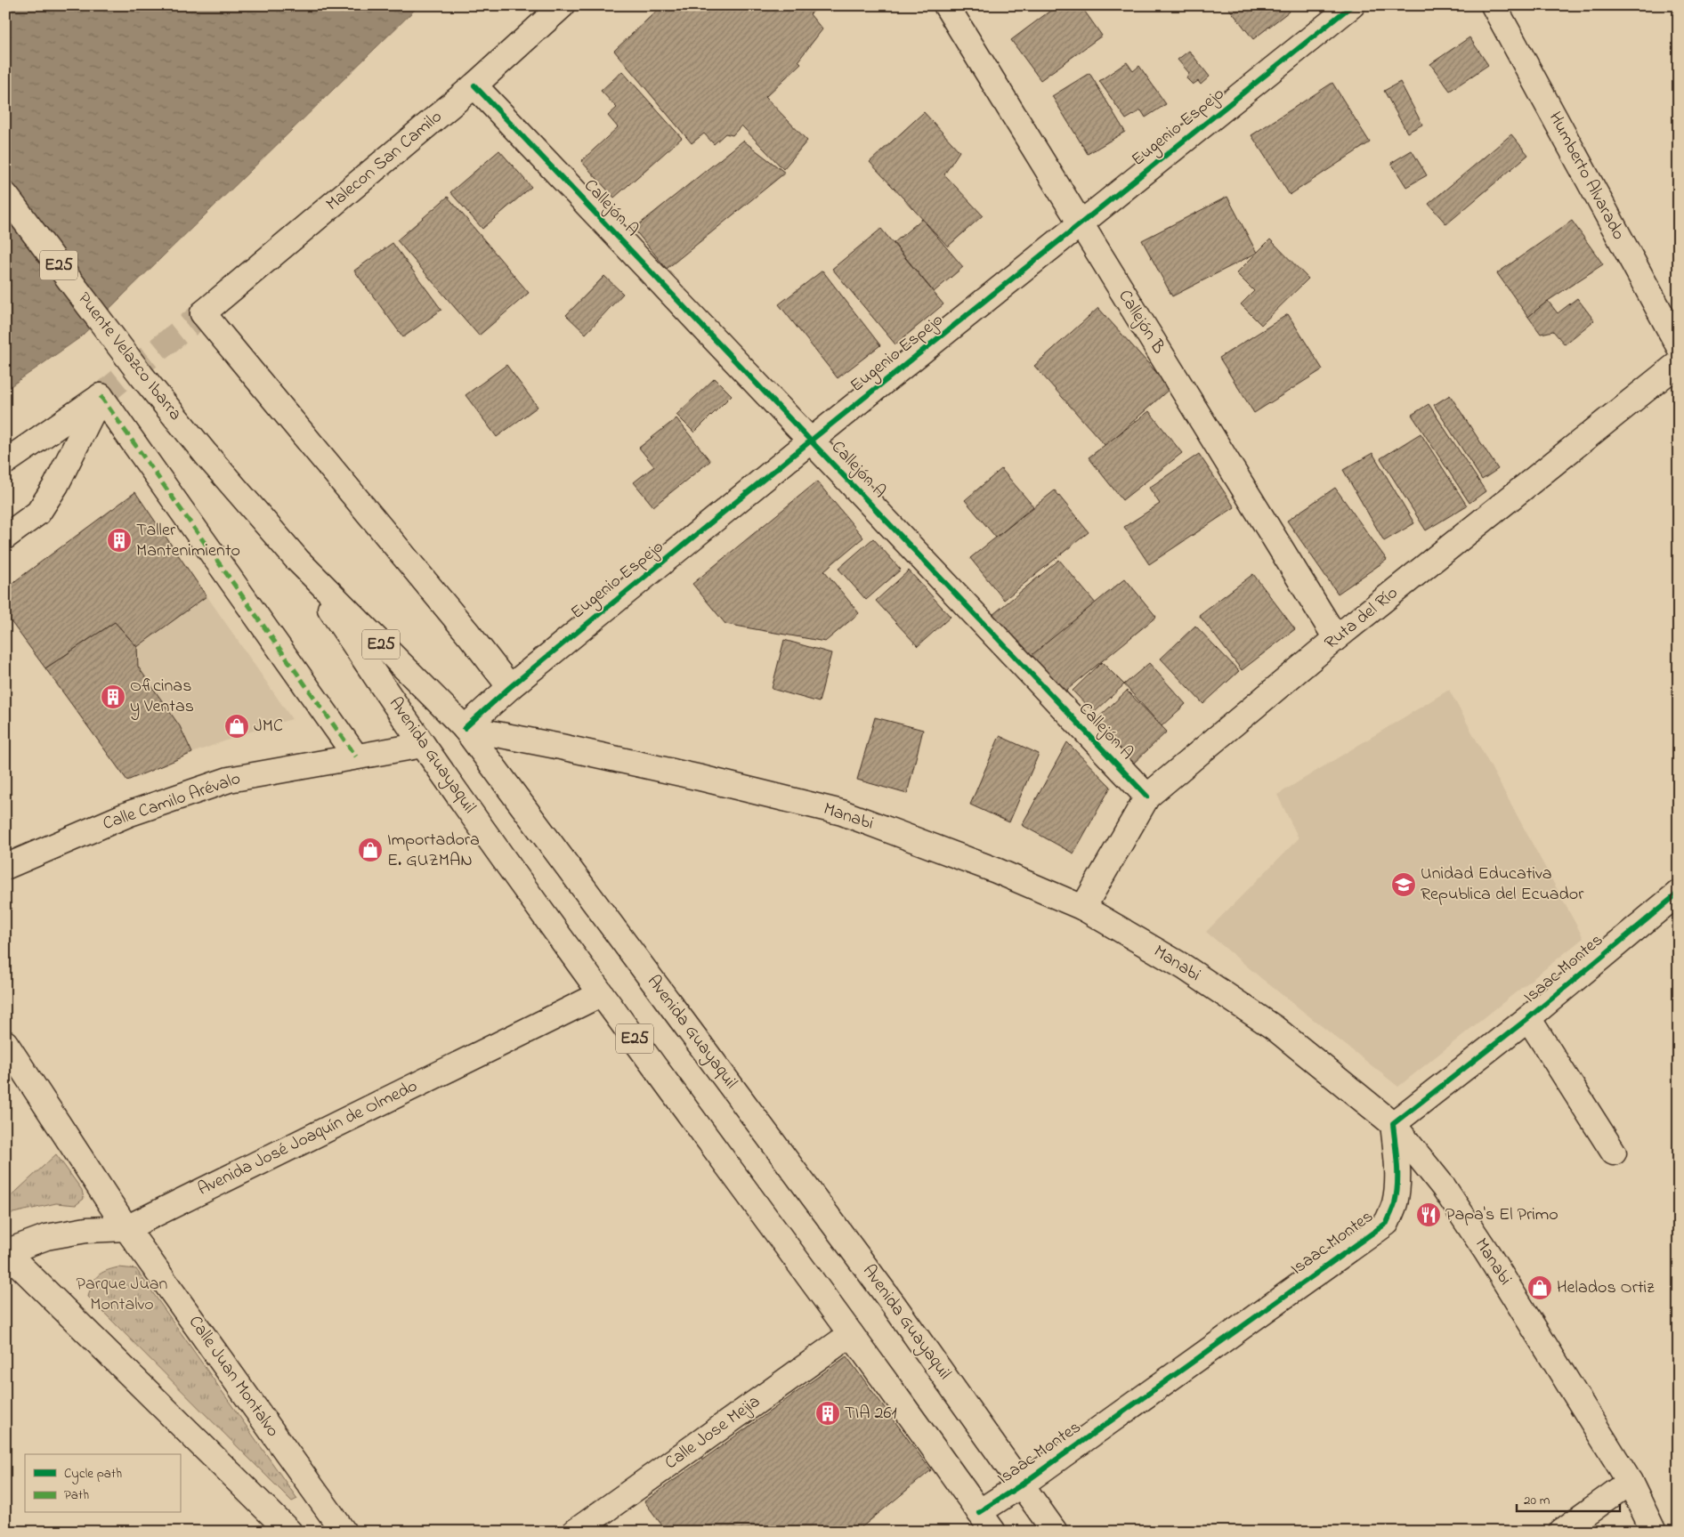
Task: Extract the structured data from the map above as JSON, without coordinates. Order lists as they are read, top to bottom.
{
  "streets": {
    "main road": [
      "Eugenio Espejo",
      "Malecon San Camilo",
      "Humberto Alvarado",
      "Callejón A",
      "E25",
      "Callejón B",
      "Puente Velazco Ibarra",
      "Ruta del Río",
      "Avenida Guayaquil",
      "Calle Camilo Arévalo",
      "Manabi",
      "Isaac Montes",
      "Avenida José Joaquín de Olmedo",
      "Calle Juan Montalvo",
      "Calle Jose Mejia"
    ]
  },
  "crossings": [
    ["Eugenio Espejo", "Malecon San Camilo"],
    ["Eugenio Espejo", "Callejón A"],
    ["Eugenio Espejo", "Callejón B"],
    ["Eugenio Espejo", "Avenida Guayaquil"],
    ["Eugenio Espejo", "Manabi"],
    ["Malecon San Camilo", "Callejón A"],
    ["Callejón A", "Ruta del Río"],
    ["Callejón B", "Ruta del Río"],
    ["Puente Velazco Ibarra", "Avenida Guayaquil"],
    ["Ruta del Río", "Manabi"],
    ["Avenida Guayaquil", "Calle Camilo Arévalo"],
    ["Avenida Guayaquil", "Manabi"],
    ["Avenida Guayaquil", "Isaac Montes"],
    ["Avenida Guayaquil", "Avenida José Joaquín de Olmedo"],
    ["Avenida Guayaquil", "Calle Jose Mejia"],
    ["Manabi", "Isaac Montes"],
    ["Avenida José Joaquín de Olmedo", "Calle Juan Montalvo"]
  ],
  "parks": ["Parque Juan Montalvo"],
  "places": {
    "building": ["Taller Mantenimiento", "Oficinas y Ventas", "TIA 261"],
    "shop": ["JMC", "Importadora E. GUZMAN", "Helados Ortiz"],
    "school or university": ["Unidad Educativa Republica del Ecuador"],
    "restaurant": ["Papa's El Primo"]
  },
  "legend": ["Cycle path", "Path"],
  "scale_bar": "20 m"
}
